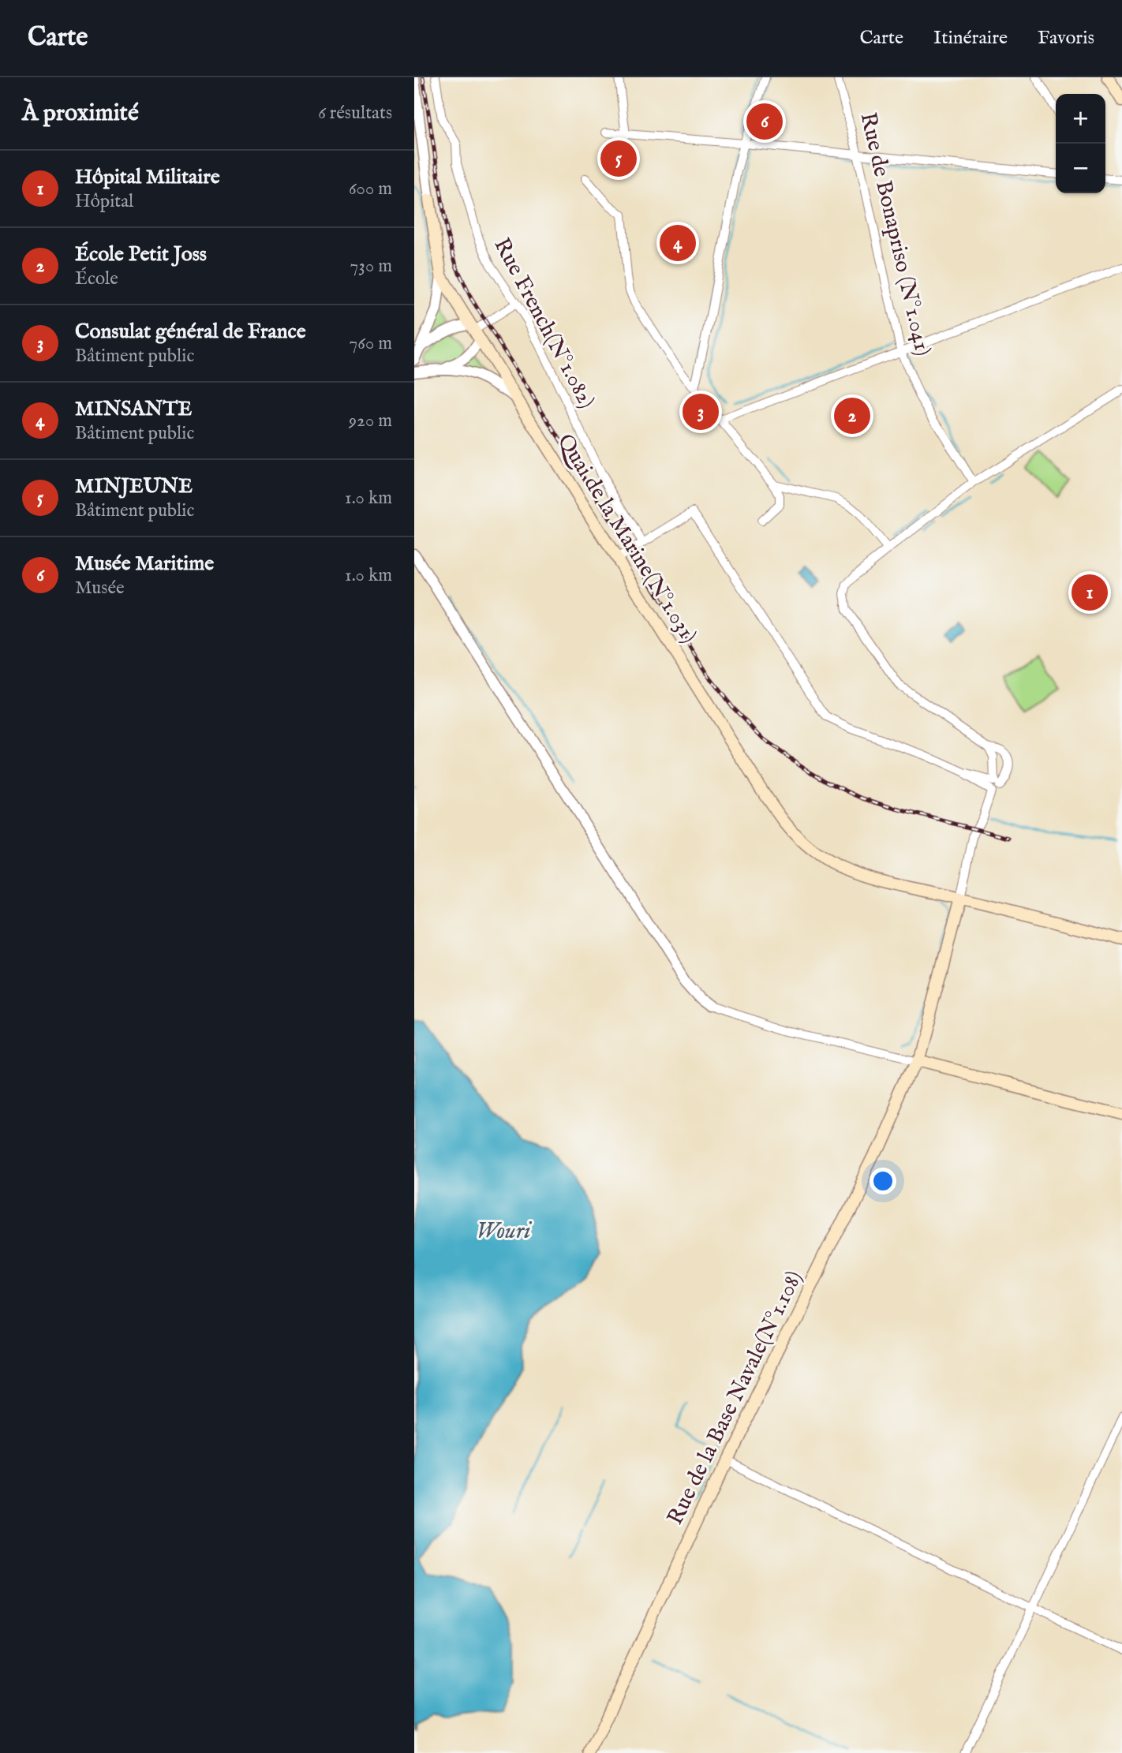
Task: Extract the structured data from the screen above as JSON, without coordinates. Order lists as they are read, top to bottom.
{
  "streets": {
    "main road": ["Quai de la Marine(N°1.031)", "Rue de la Base Navale(N°1.108)"],
    "street": ["Rue de Bonapriso (N°1.041)", "Rue French(N°1.082)"]
  },
  "water": ["Wouri"],
  "page": {
    "header": "Carte",
    "nav": ["Carte", "Itinéraire", "Favoris"],
    "heading": ["À proximité", "6 résultats"],
    "map_buttons": ["+", "−"],
    "pins": [
      "6",
      "5",
      "4",
      "3",
      "2",
      "1"
    ],
    "list": [
      {
        "mark": "1",
        "name": "Hôpital Militaire",
        "note": "Hôpital",
        "value": "600 m"
      },
      {
        "mark": "2",
        "name": "École Petit Joss",
        "note": "École",
        "value": "730 m"
      },
      {
        "mark": "3",
        "name": "Consulat général de France",
        "note": "Bâtiment public",
        "value": "760 m"
      },
      {
        "mark": "4",
        "name": "MINSANTE",
        "note": "Bâtiment public",
        "value": "920 m"
      },
      {
        "mark": "5",
        "name": "MINJEUNE",
        "note": "Bâtiment public",
        "value": "1.0 km"
      },
      {
        "mark": "6",
        "name": "Musée Maritime",
        "note": "Musée",
        "value": "1.0 km"
      }
    ]
  }
}
